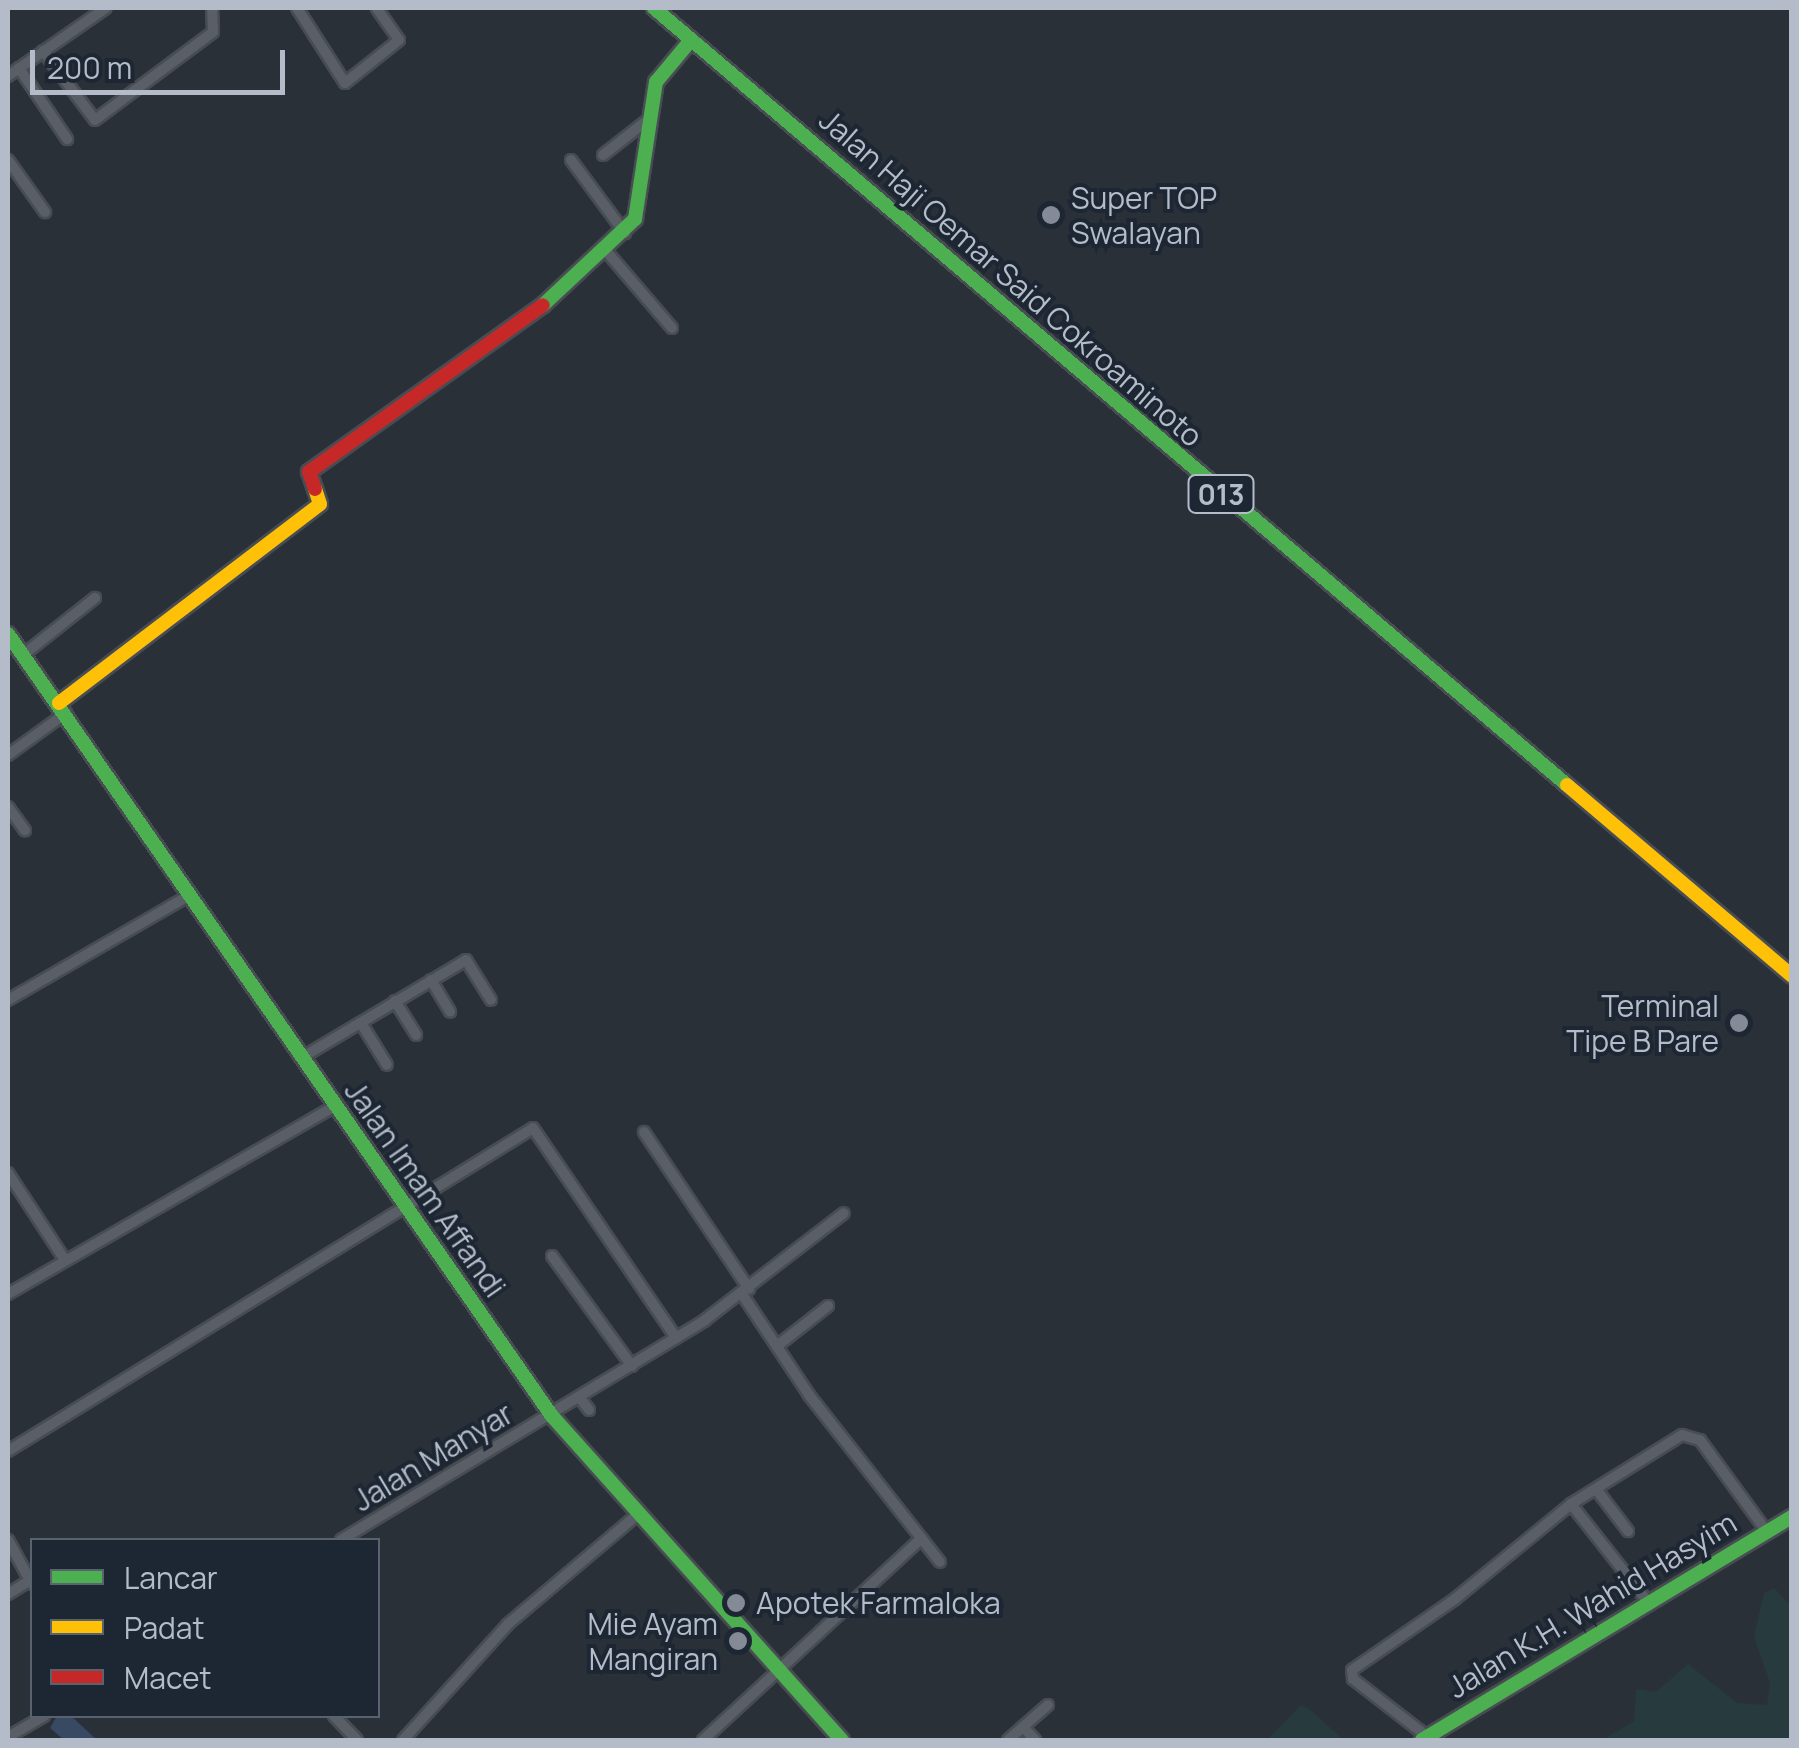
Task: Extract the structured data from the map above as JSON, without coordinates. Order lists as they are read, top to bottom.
{
  "streets": {
    "street": [
      "Jalan Haji Oemar Said Cokroaminoto",
      "013",
      "Jalan Imam Affandi",
      "Jalan Manyar",
      "Jalan K.H. Wahid Hasyim"
    ]
  },
  "crossings": [
    ["Jalan Imam Affandi", "Jalan Manyar"]
  ],
  "places": [
    "Super TOP Swalayan",
    "Terminal Tipe B Pare",
    "Apotek Farmaloka",
    "Mie Ayam Mangiran"
  ],
  "legend": ["Lancar", "Padat", "Macet"],
  "scale_bar": "200 m"
}
